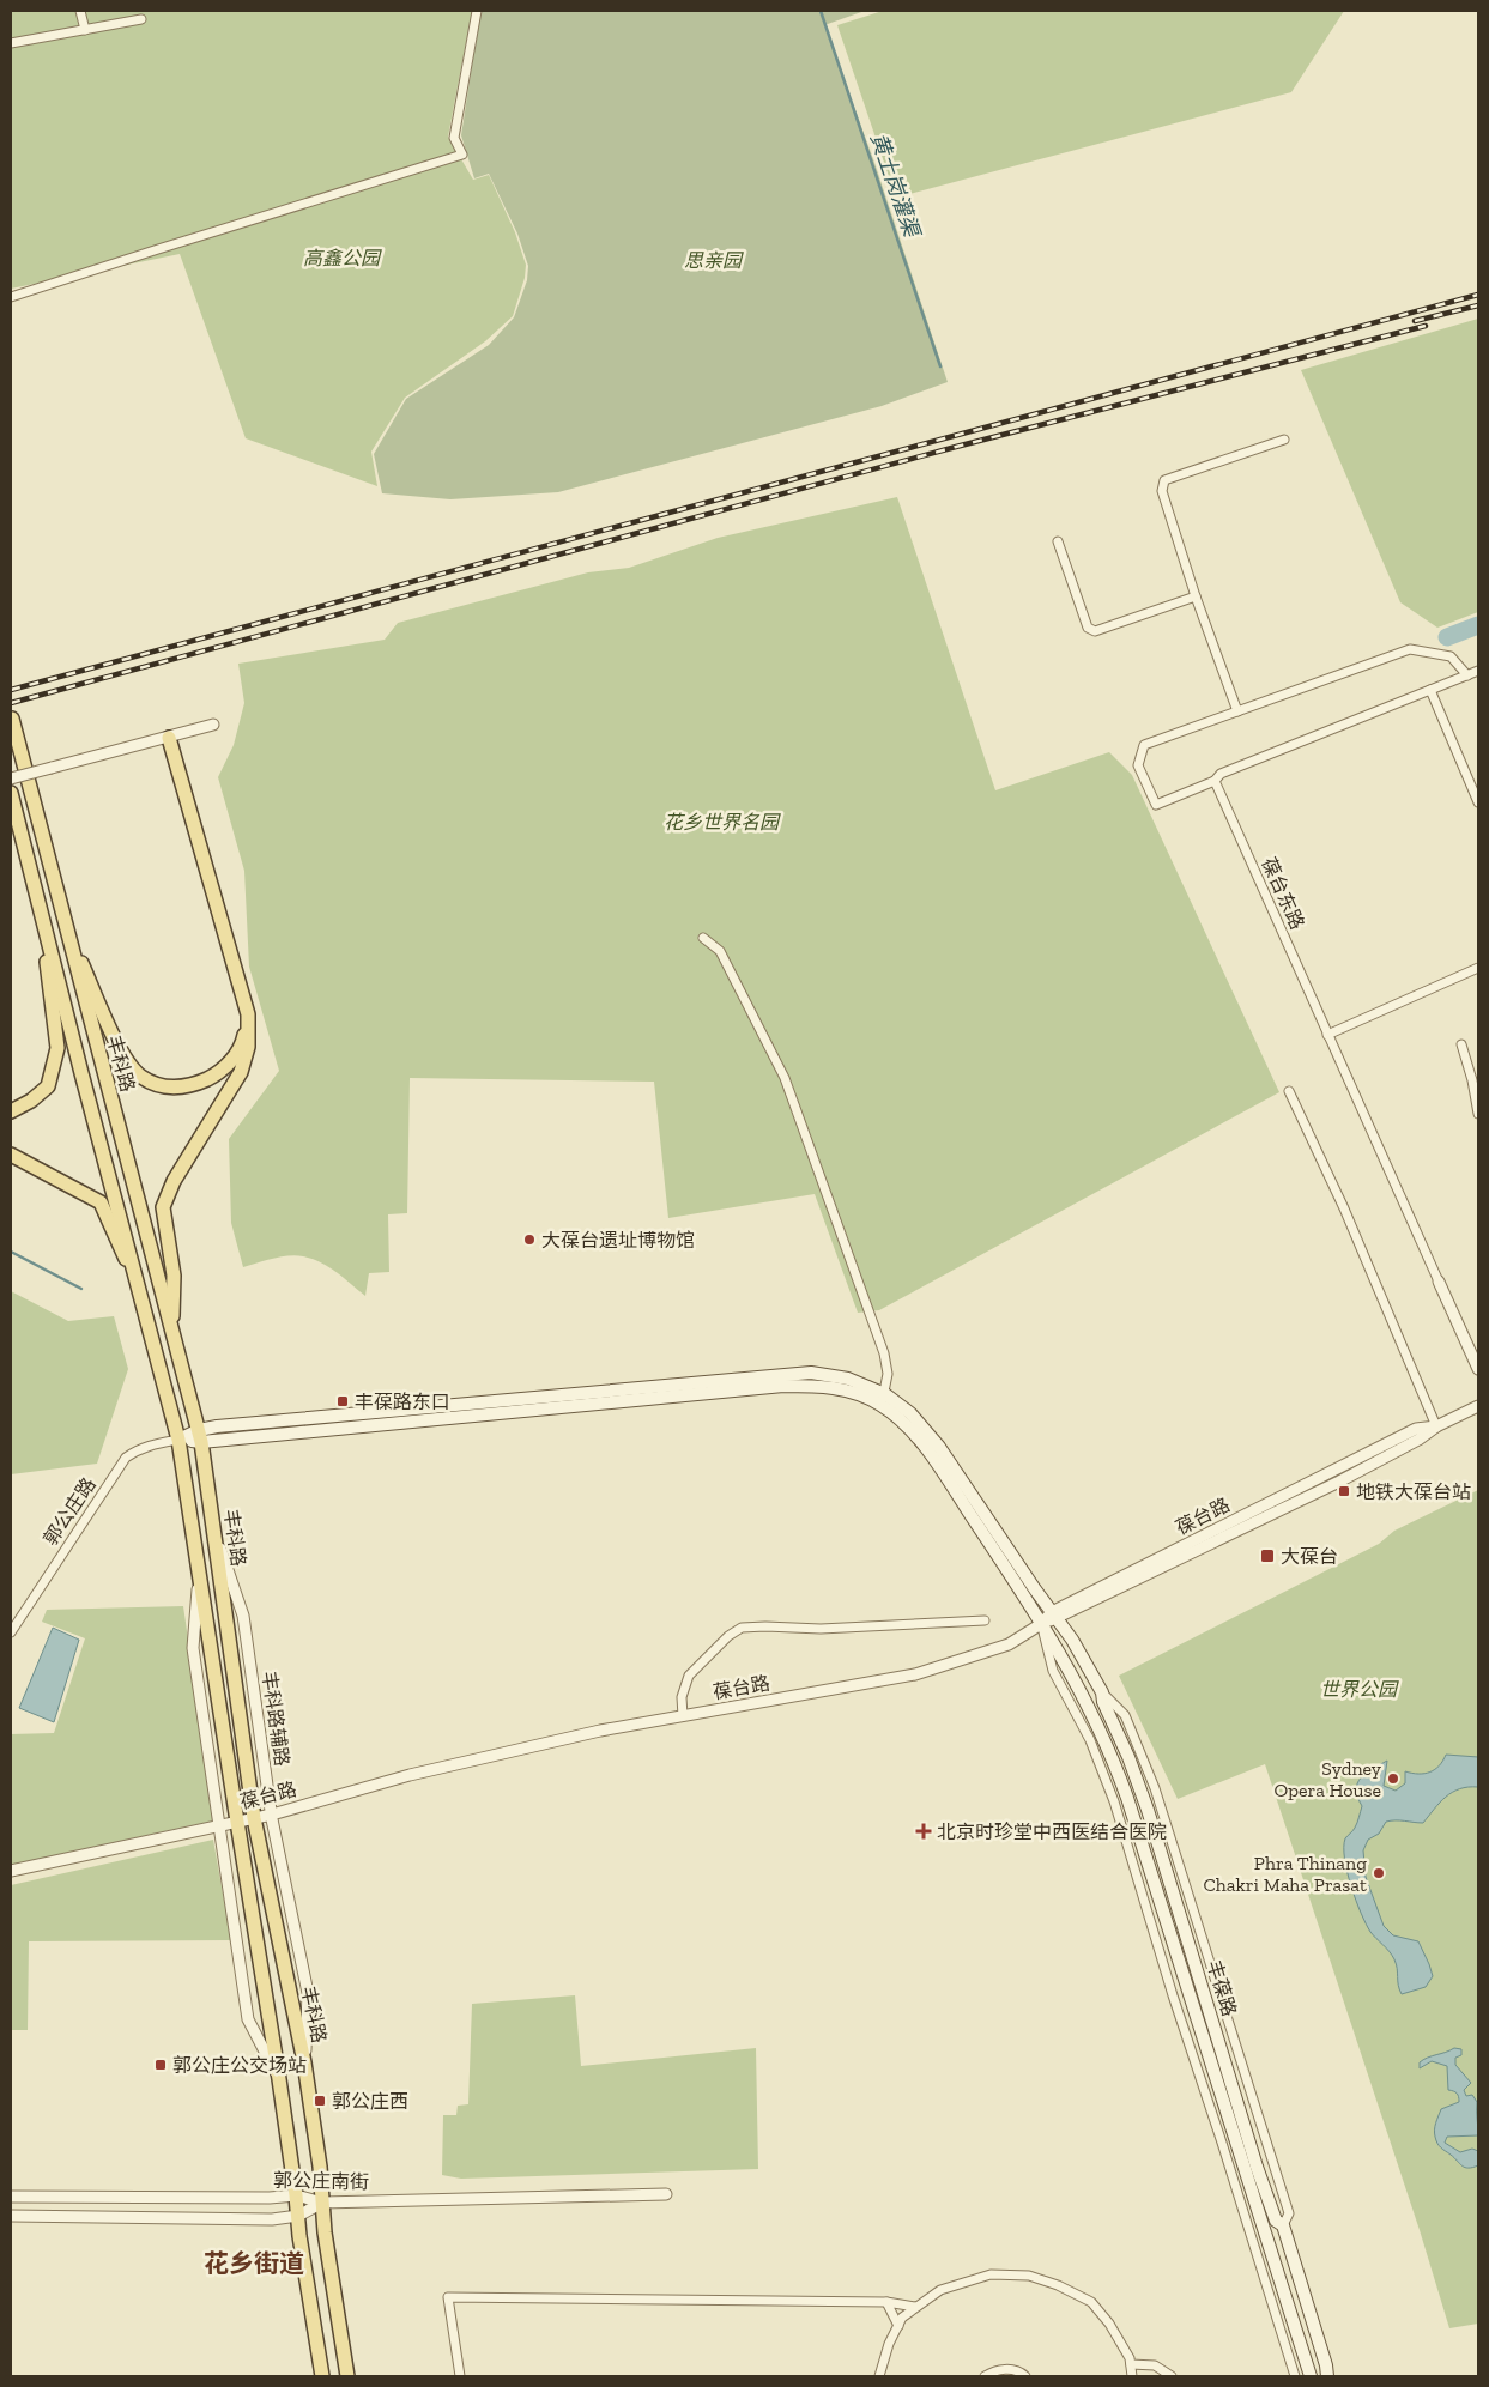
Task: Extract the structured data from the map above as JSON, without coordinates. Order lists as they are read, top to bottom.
{
  "streets": {
    "main road": ["丰科路", "丰葆路"],
    "street": [
      "葆台东路",
      "郭公庄路",
      "葆台路",
      "丰科路辅路",
      "郭公庄南街"
    ]
  },
  "crossings": [
    ["丰科路", "郭公庄路"],
    ["丰科路", "葆台路"],
    ["丰科路", "丰科路辅路"],
    ["丰科路", "郭公庄南街"],
    ["葆台路", "丰科路辅路"],
    ["葆台路", "丰葆路"]
  ],
  "districts": ["花乡街道"],
  "water": ["黄土岗灌渠"],
  "parks": [
    "高鑫公园",
    "思亲园",
    "花乡世界名园",
    "世界公园"
  ],
  "places": {
    "other": ["大葆台遗址博物馆", "Sydney Opera House", "Phra Thinang Chakri Maha Prasat"],
    "transit": [
      "丰葆路东口",
      "地铁大葆台站",
      "大葆台",
      "郭公庄公交场站",
      "郭公庄西"
    ],
    "health": ["北京时珍堂中西医结合医院"]
  }
}
